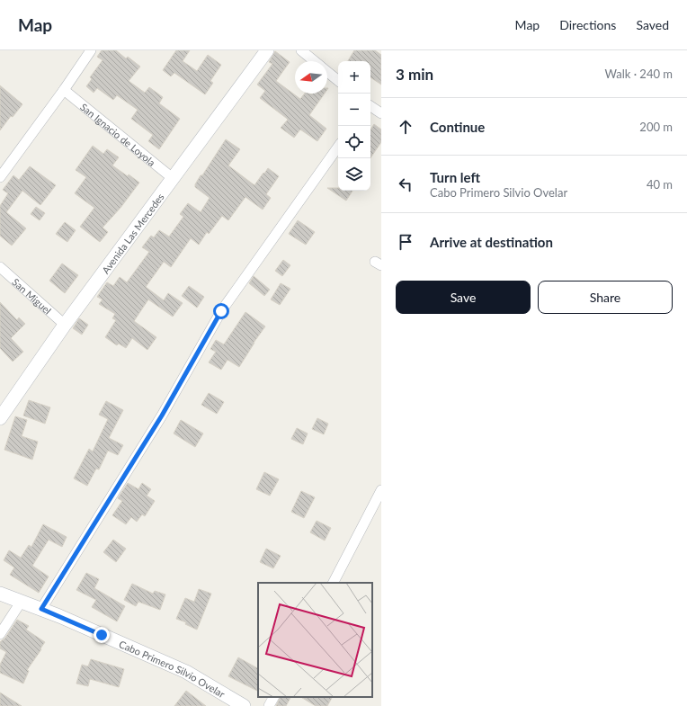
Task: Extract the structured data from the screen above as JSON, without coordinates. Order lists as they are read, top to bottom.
{
  "streets": {
    "street": [
      "San Ignacio de Loyola",
      "Avenida Las Mercedes",
      "San Miguel",
      "Cabo Primero Silvio Ovelar"
    ]
  },
  "crossings": [
    ["San Ignacio de Loyola", "Avenida Las Mercedes"],
    ["Avenida Las Mercedes", "San Miguel"]
  ],
  "north": "left",
  "page": {
    "header": "Map",
    "nav": ["Map", "Directions", "Saved"],
    "heading": ["3 min", "Walk · 240 m"],
    "map_buttons": ["+", "−"],
    "list": [
      ["Continue", "200 m"],
      ["Turn left", "Cabo Primero Silvio Ovelar", "40 m"],
      "Arrive at destination"
    ],
    "buttons": ["Save", "Share"]
  }
}
